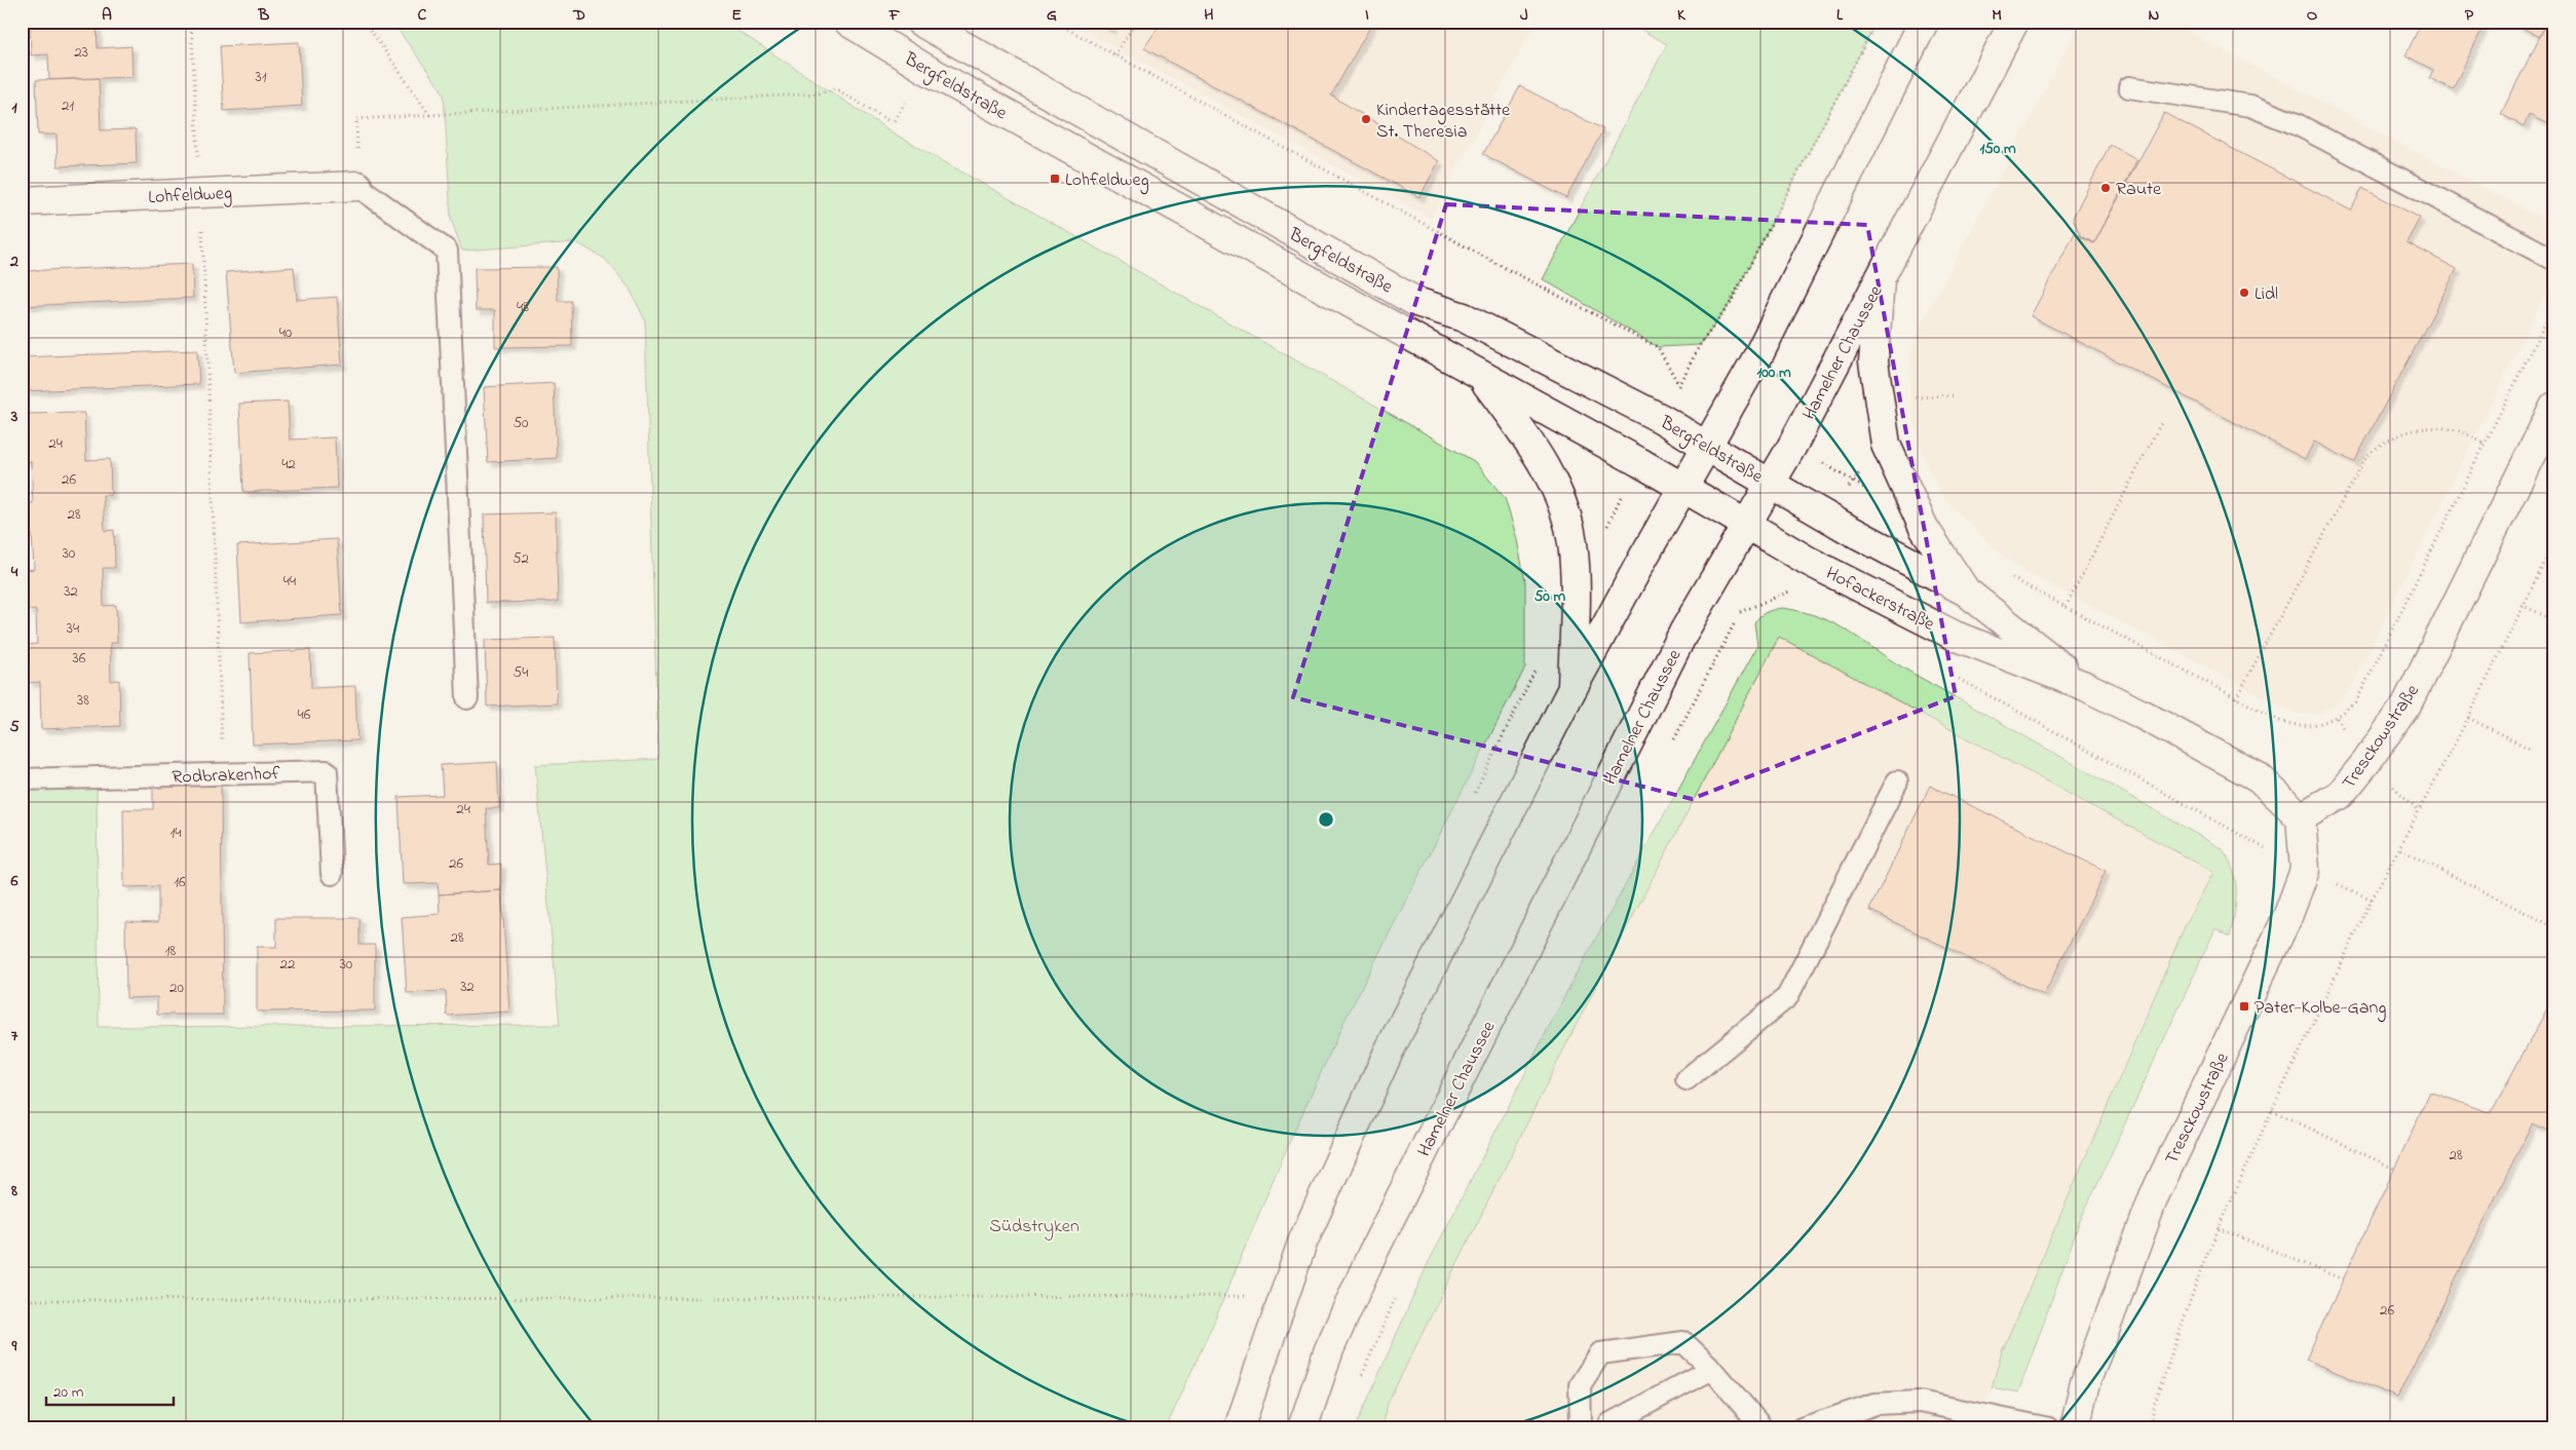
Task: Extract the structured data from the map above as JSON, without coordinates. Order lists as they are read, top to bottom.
{
  "streets": {
    "street": [
      "Bergfeldstraße",
      "Lohfeldweg",
      "Hamelner Chaussee",
      "Hofackerstraße",
      "Tresckowstraße"
    ],
    "lane": ["Rodbrakenhof"]
  },
  "crossings": [
    ["Bergfeldstraße", "Hamelner Chaussee"],
    ["Bergfeldstraße", "Hofackerstraße"],
    ["Hamelner Chaussee", "Hofackerstraße"],
    ["Hofackerstraße", "Tresckowstraße"]
  ],
  "parks": ["Südstryken"],
  "places": {
    "other": ["Kindertagesstätte St. Theresia", "Raute", "Lidl"],
    "transit": ["Lohfeldweg", "Pater-Kolbe-Gang"]
  },
  "house_numbers": [
    "23",
    "31",
    "21",
    "48",
    "40",
    "50",
    "24",
    "42",
    "26",
    "28",
    "30",
    "52",
    "44",
    "32",
    "34",
    "36",
    "54",
    "38",
    "46",
    "24",
    "14",
    "26",
    "16",
    "28",
    "18",
    "22",
    "30",
    "32",
    "20",
    "28",
    "26"
  ],
  "scale_bar": "20 m",
  "grid": {
    "columns": [
      "A",
      "B",
      "C",
      "D",
      "E",
      "F",
      "G",
      "H",
      "I",
      "J",
      "K",
      "L",
      "M",
      "N",
      "O",
      "P"
    ],
    "rows": [
      "1",
      "2",
      "3",
      "4",
      "5",
      "6",
      "7",
      "8",
      "9"
    ]
  },
  "rings": ["150 m", "100 m", "50 m"]
}
